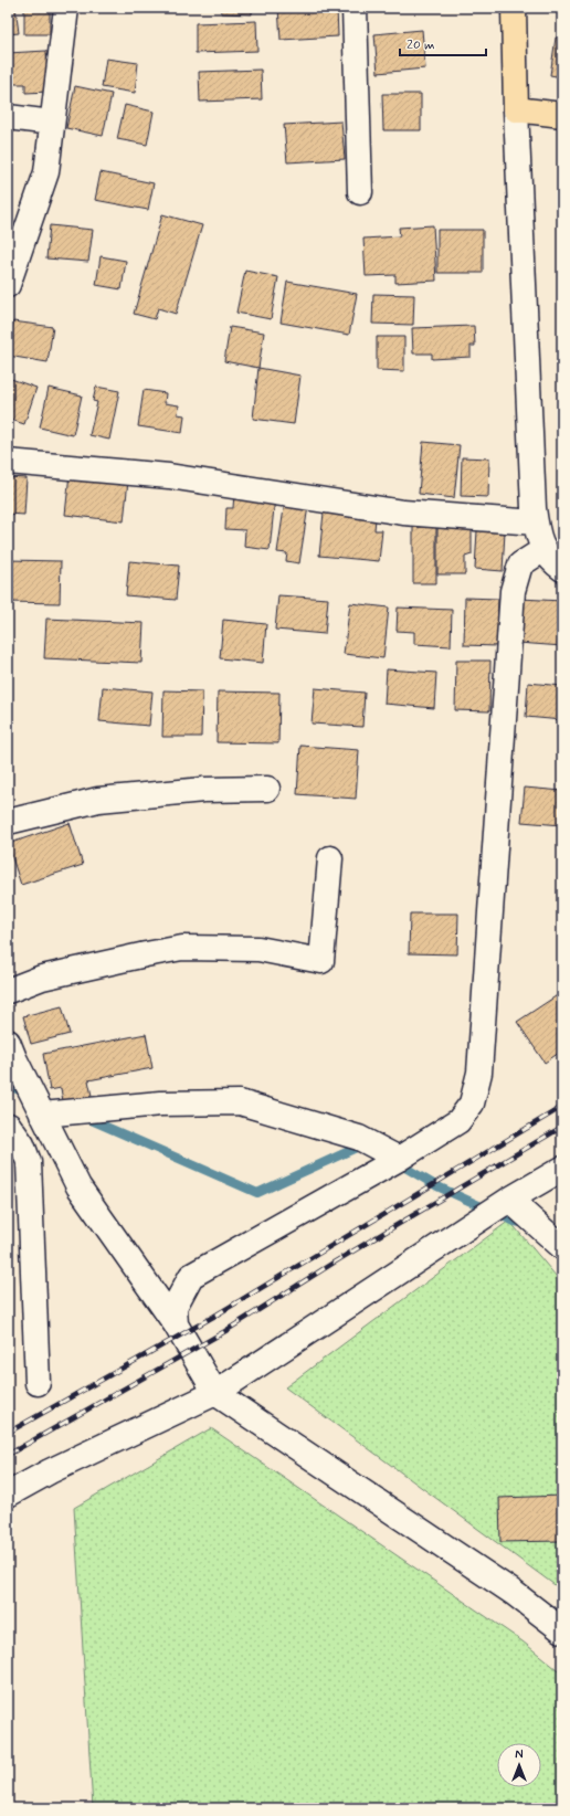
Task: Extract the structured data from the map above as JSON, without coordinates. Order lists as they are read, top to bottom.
{
  "scale_bar": "20 m",
  "north": "top"
}
